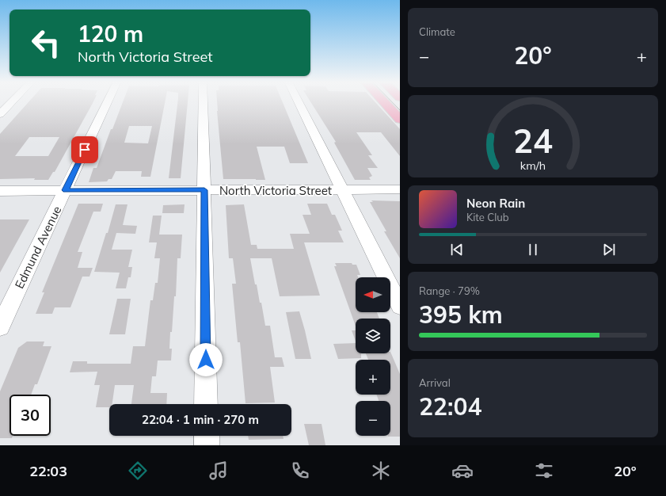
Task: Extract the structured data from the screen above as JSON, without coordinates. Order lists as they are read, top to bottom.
{
  "streets": {
    "street": ["North Victoria Street", "Edmund Avenue"]
  },
  "crossings": [
    ["North Victoria Street", "Edmund Avenue"]
  ],
  "north": "left",
  "page": {
    "tile": [
      "Climate",
      ["Range · 79%", "395 km"],
      ["Arrival", "22:04"]
    ],
    "turn": ["120 m", "North Victoria Street"],
    "heat": ["−", "20°", "+"],
    "song": ["Neon Rain", "Kite Club"],
    "map_buttons": ["+", "−"],
    "limit": "30",
    "trip": "22:04 · 1 min · 270 m",
    "tabs": ["22:03", "20°"],
    "gauge": ["24", "km/h"]
  }
}
